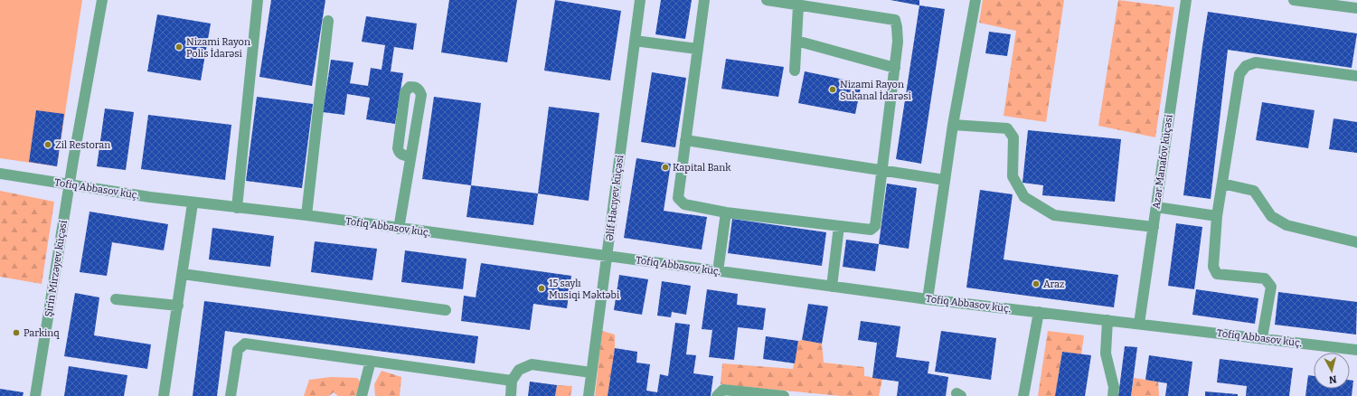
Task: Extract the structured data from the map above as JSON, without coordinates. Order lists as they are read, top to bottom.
{
  "streets": {
    "street": [
      "Azər Manafov küçəsi",
      "Tofiq Abbasov küç.",
      "Əlif Hacıyev küçəsi",
      "Şirin Mirzəyev küçəsi"
    ]
  },
  "crossings": [
    ["Azər Manafov küçəsi", "Tofiq Abbasov küç."],
    ["Tofiq Abbasov küç.", "Əlif Hacıyev küçəsi"],
    ["Tofiq Abbasov küç.", "Şirin Mirzəyev küçəsi"]
  ],
  "places": [
    "Nizami Rayon Polis İdarəsi",
    "Nizami Rayon Sukanal İdarəsi",
    "Zil Restoran",
    "Kapital Bank",
    "Araz",
    "15 saylı Musiqi Məktəbi",
    "Parkinq"
  ],
  "north": "bottom"
}
